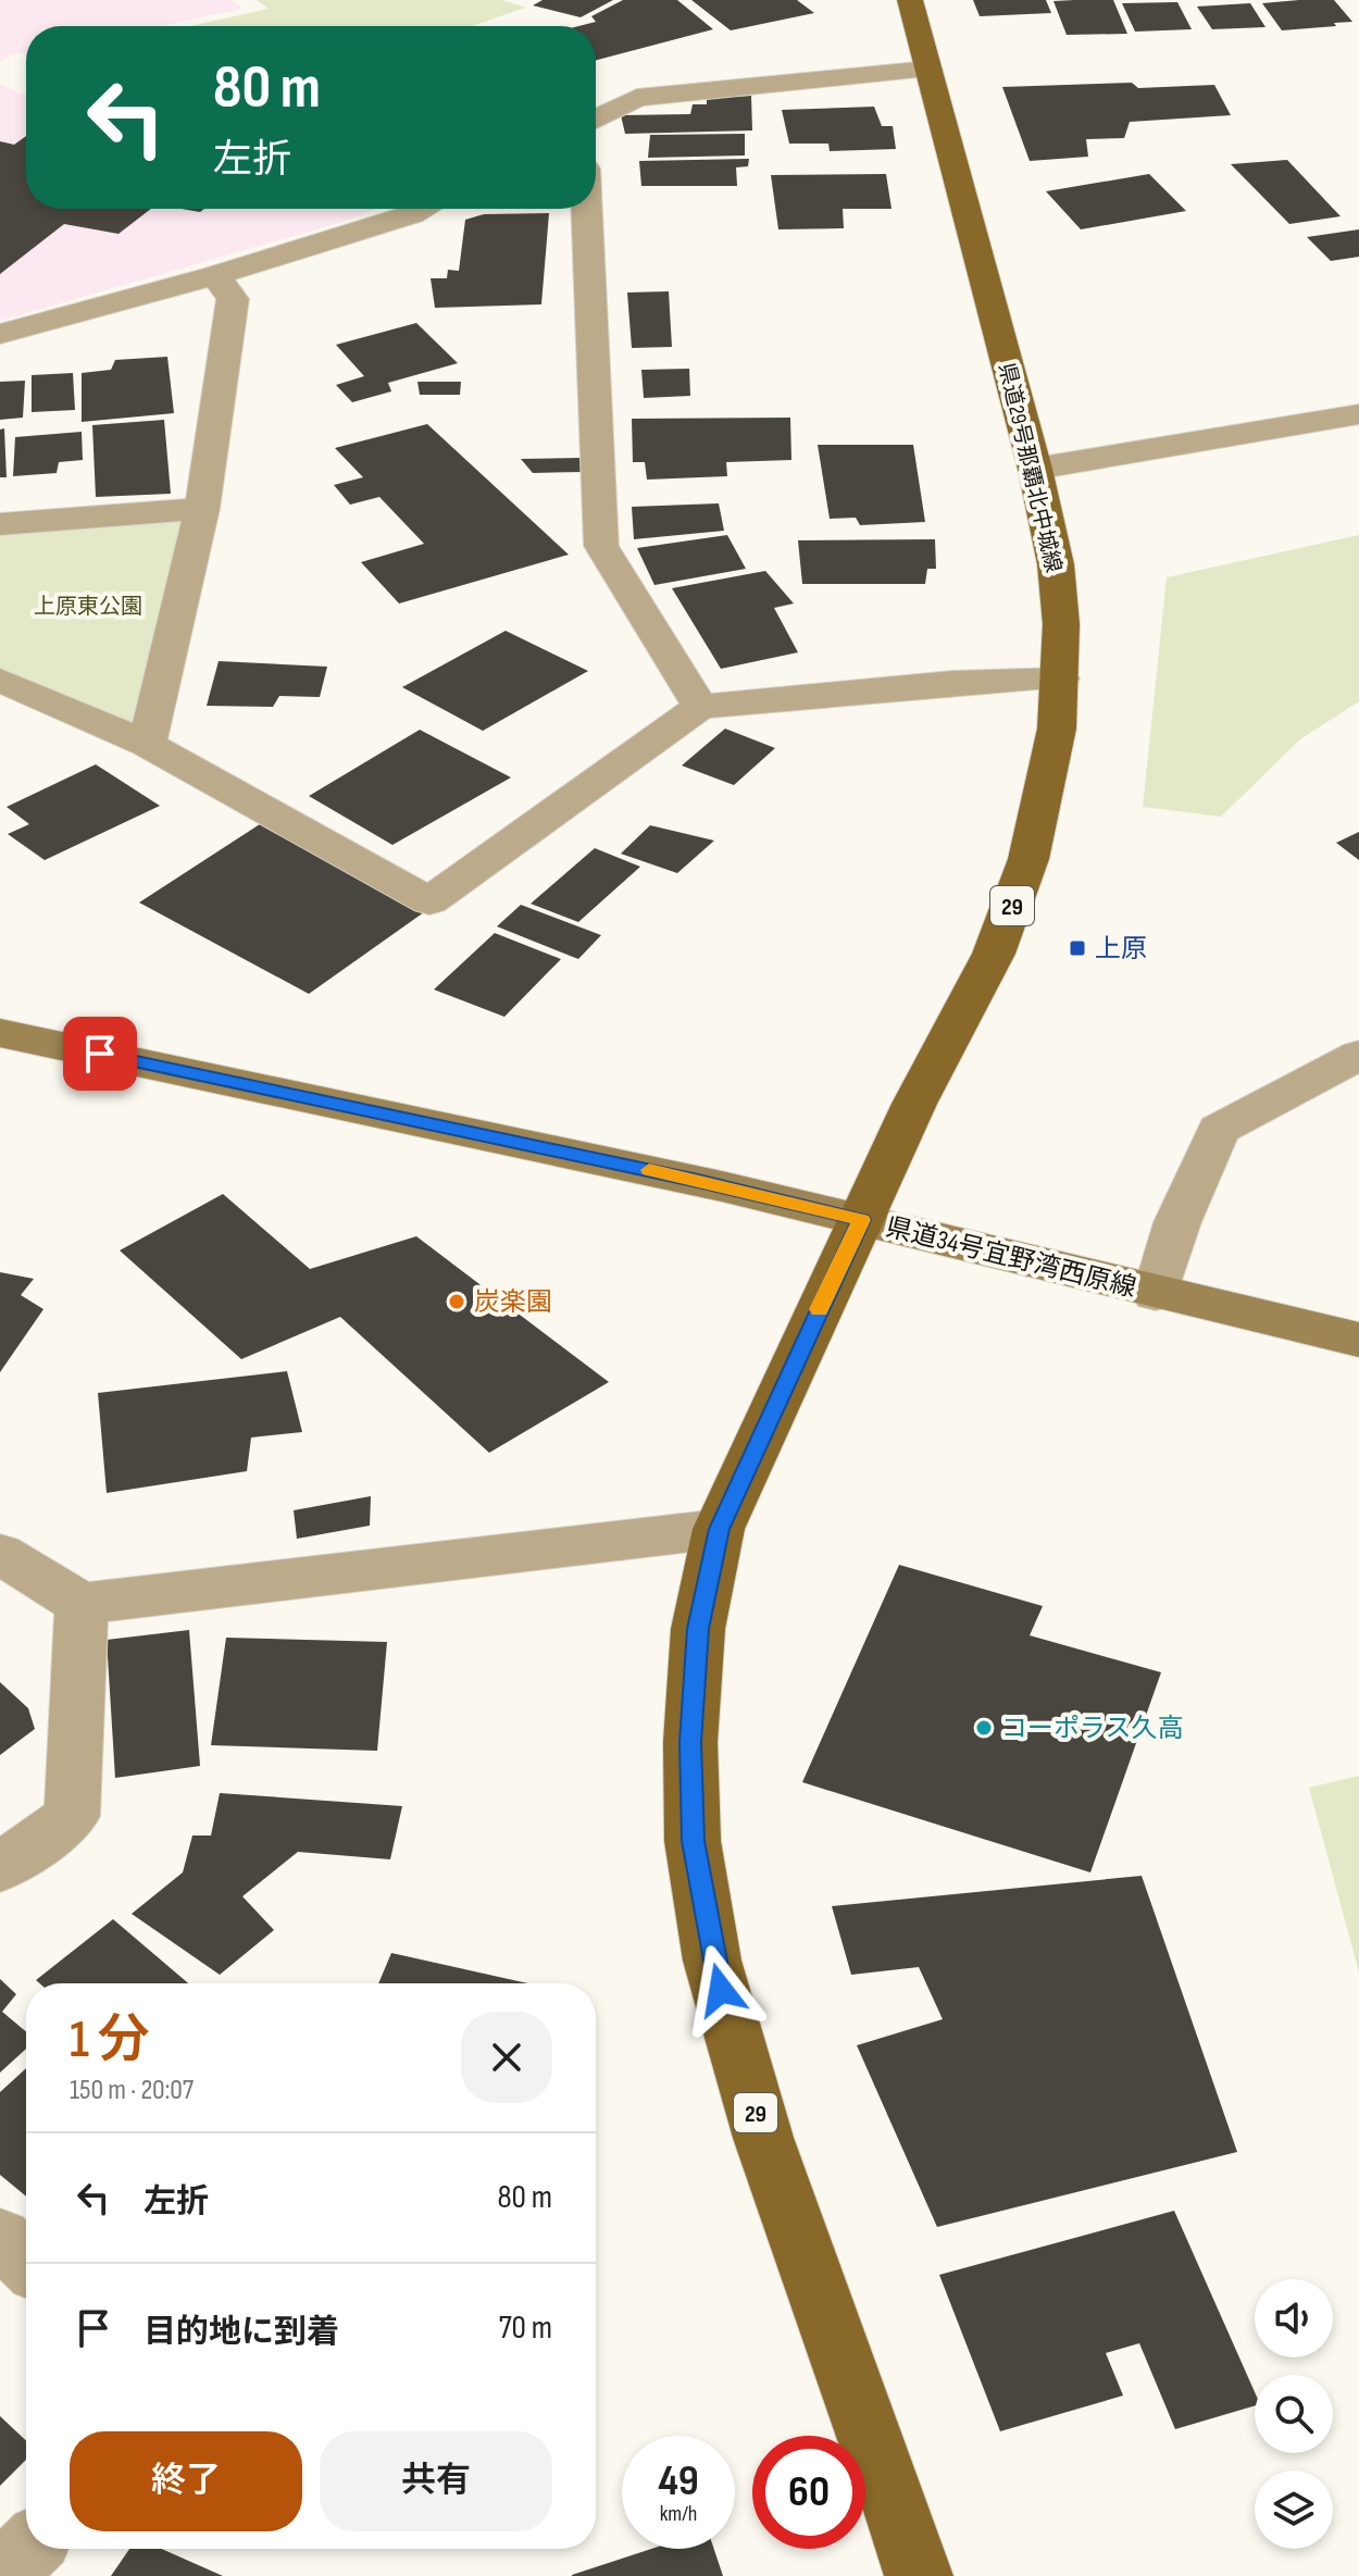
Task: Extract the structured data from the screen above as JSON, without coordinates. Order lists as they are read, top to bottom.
{
  "streets": {
    "main road": ["県道29号那覇北中城線", "29", "県道34号宜野湾西原線"]
  },
  "crossings": [
    ["県道29号那覇北中城線", "29"],
    ["県道29号那覇北中城線", "県道34号宜野湾西原線"],
    ["29", "県道34号宜野湾西原線"]
  ],
  "parks": ["上原東公園"],
  "places": {
    "transit": ["上原"],
    "other": ["炭楽園", "コーポラス久高"]
  },
  "page": {
    "turn": ["80 m", "左折"],
    "heading": ["1 分", "150 m · 20:07"],
    "list": [
      {
        "name": "左折",
        "value": "80 m"
      },
      {
        "name": "目的地に到着",
        "value": "70 m"
      }
    ],
    "buttons": ["終了", "共有"],
    "speed": "49 km/h",
    "limit": "60"
  }
}
